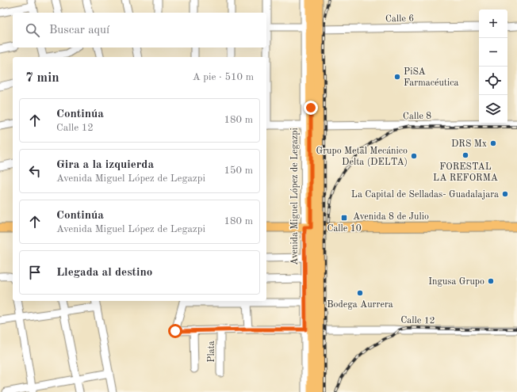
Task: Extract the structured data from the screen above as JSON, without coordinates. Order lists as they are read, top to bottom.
{
  "streets": {
    "main road": ["Avenida Miguel López de Legazpi", "Avenida 8 de Julio"],
    "street": [
      "Calle 6",
      "Calle 8",
      "Calle 12",
      "Plata"
    ]
  },
  "crossings": [
    ["Calle 6", "Avenida Miguel López de Legazpi"],
    ["Calle 8", "Avenida Miguel López de Legazpi"],
    ["Avenida Miguel López de Legazpi", "Avenida 8 de Julio"],
    ["Avenida Miguel López de Legazpi", "Calle 12"]
  ],
  "places": {
    "other": [
      "PiSA Farmacéutica",
      "DRS Mx",
      "FORESTAL LA REFORMA",
      "Grupo Metal Mecánico Delta (DELTA)",
      "La Capital de Selladas- Guadalajara",
      "Ingusa Grupo",
      "Bodega Aurrera"
    ],
    "transit": ["Calle 10"]
  },
  "page": {
    "map_buttons": ["+", "−"],
    "search": "Buscar aquí",
    "heading": ["7 min", "A pie · 510 m"],
    "list": [
      ["Continúa", "Calle 12", "180 m"],
      ["Gira a la izquierda", "Avenida Miguel López de Legazpi", "150 m"],
      ["Continúa", "Avenida Miguel López de Legazpi", "180 m"],
      "Llegada al destino"
    ]
  }
}
